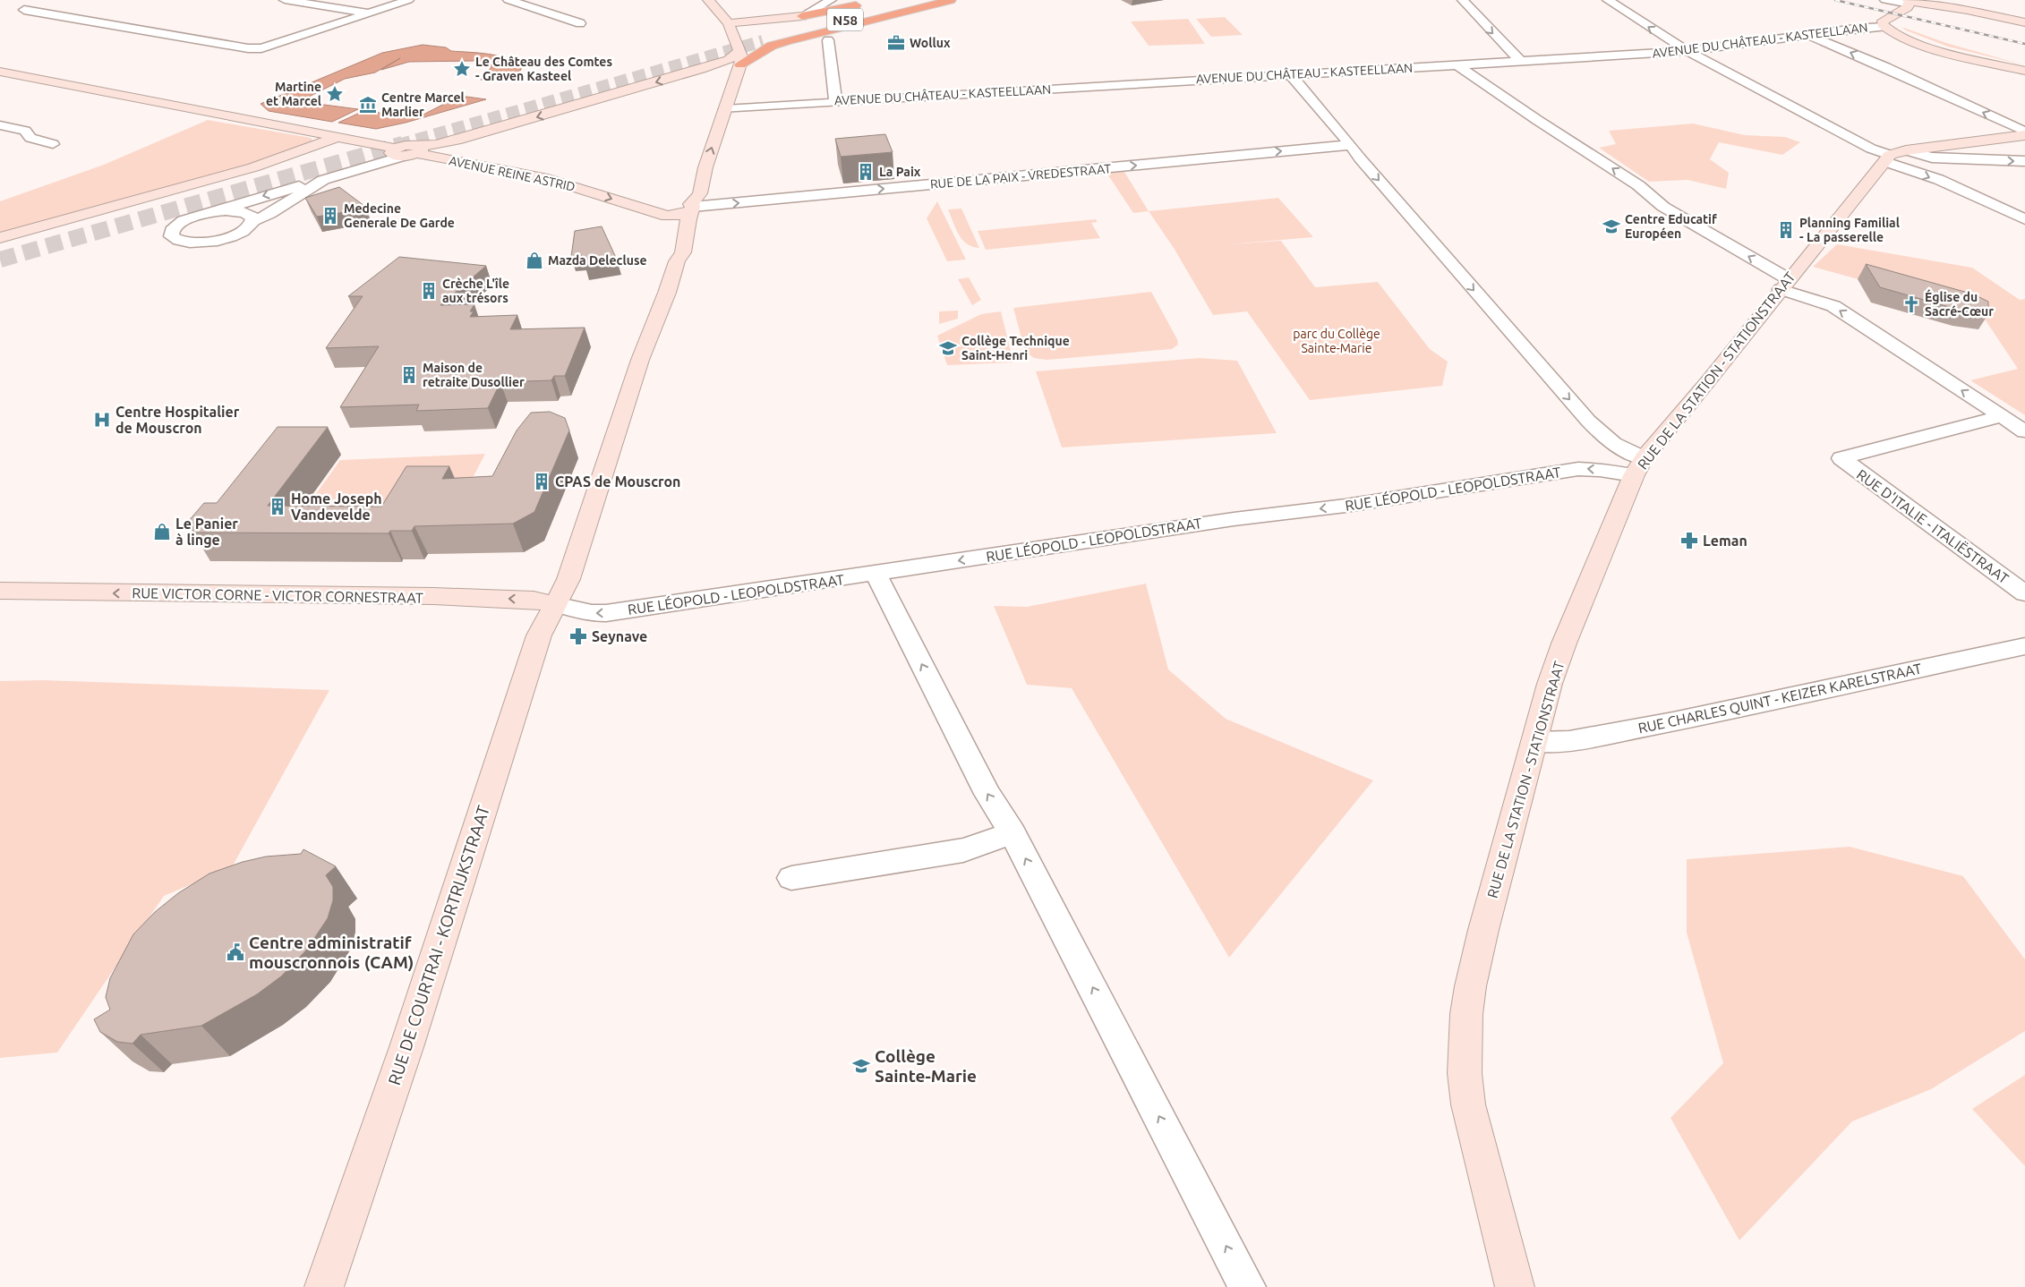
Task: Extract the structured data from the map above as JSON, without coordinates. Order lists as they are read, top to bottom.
{
  "streets": {
    "highway": ["N58"],
    "main road": [
      "AVENUE REINE ASTRID",
      "RUE DE LA STATION - STATIONSTRAAT",
      "RUE VICTOR CORNE - VICTOR CORNESTRAAT",
      "RUE DE COURTRAI - KORTRIJKSTRAAT"
    ],
    "street": [
      "AVENUE DU CHÂTEAU - KASTEELLAAN",
      "RUE DE LA PAIX - VREDESTRAAT",
      "RUE LÉOPOLD - LEOPOLDSTRAAT",
      "RUE D'ITALIE - ITALIËSTRAAT",
      "RUE CHARLES QUINT - KEIZER KARELSTRAAT"
    ]
  },
  "crossings": [
    ["RUE DE LA PAIX - VREDESTRAAT", "RUE DE COURTRAI - KORTRIJKSTRAAT"],
    ["RUE DE LA STATION - STATIONSTRAAT", "RUE LÉOPOLD - LEOPOLDSTRAAT"],
    ["RUE DE LA STATION - STATIONSTRAAT", "RUE CHARLES QUINT - KEIZER KARELSTRAAT"],
    ["RUE LÉOPOLD - LEOPOLDSTRAAT", "RUE VICTOR CORNE - VICTOR CORNESTRAAT"],
    ["RUE LÉOPOLD - LEOPOLDSTRAAT", "RUE DE COURTRAI - KORTRIJKSTRAAT"],
    ["RUE VICTOR CORNE - VICTOR CORNESTRAAT", "RUE DE COURTRAI - KORTRIJKSTRAAT"]
  ],
  "one_way": ["RUE DE LA PAIX - VREDESTRAAT", "RUE LÉOPOLD - LEOPOLDSTRAAT", "RUE VICTOR CORNE - VICTOR CORNESTRAAT"],
  "parks": ["parc du Collège Sainte-Marie"],
  "places": {
    "office": ["Wollux"],
    "place": ["Le Château des Comtes - Graven Kasteel", "Martine et Marcel"],
    "museum": ["Centre Marcel Marlier"],
    "building": [
      "La Paix",
      "Medecine Generale De Garde",
      "Planning Familial - La passerelle",
      "Crèche L'île aux trésors",
      "Maison de retraite Dusollier",
      "CPAS de Mouscron",
      "Home Joseph Vandevelde"
    ],
    "school or university": ["Centre Educatif Européen", "Collège Technique Saint-Henri", "Collège Sainte-Marie"],
    "shop": ["Mazda Delecluse", "Le Panier à linge"],
    "church": ["Église du Sacré-Cœur"],
    "hospital": ["Centre Hospitalier de Mouscron"],
    "pharmacy": ["Leman", "Seynave"],
    "public building": ["Centre administratif mouscronnois (CAM)"]
  }
}
